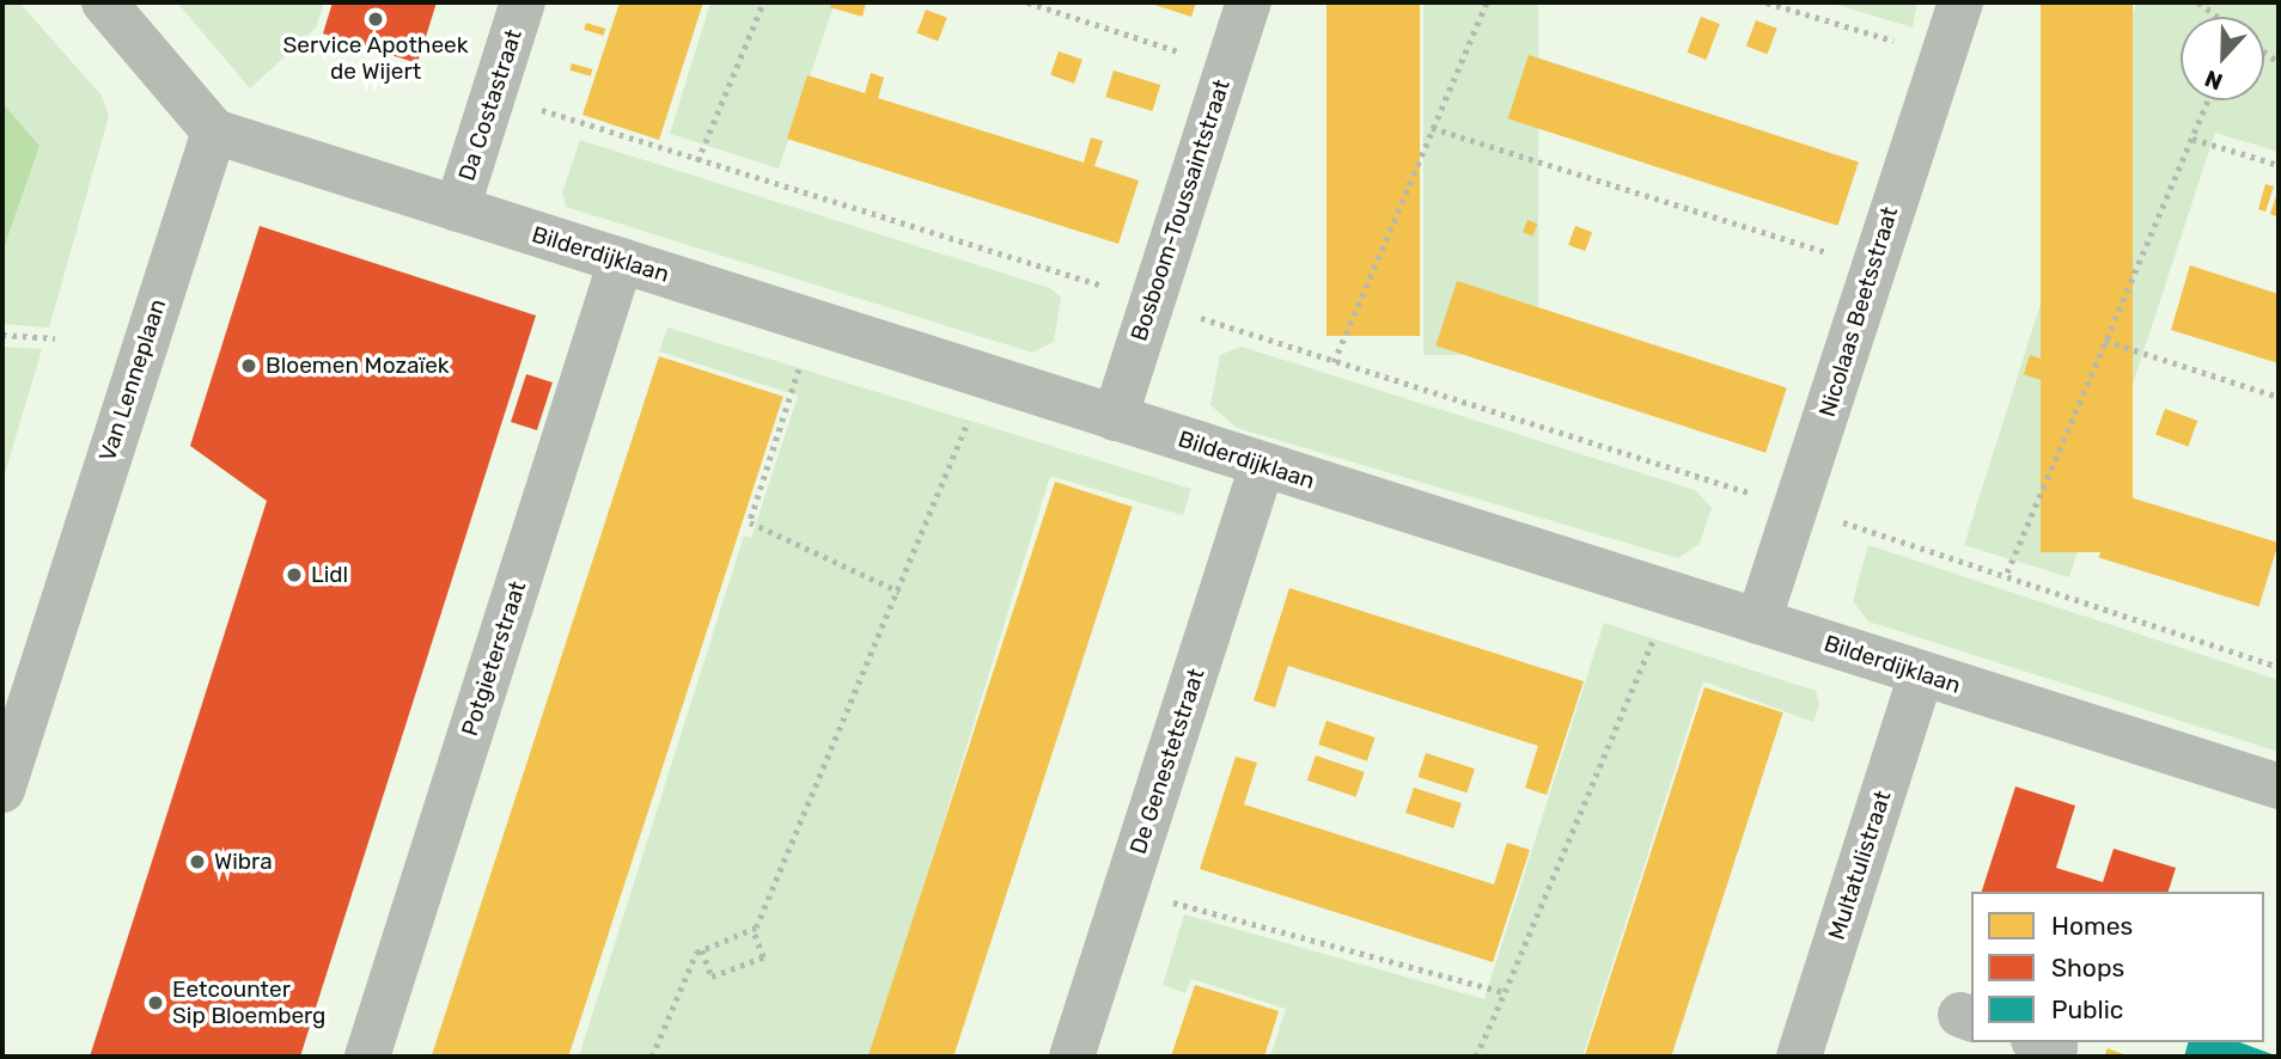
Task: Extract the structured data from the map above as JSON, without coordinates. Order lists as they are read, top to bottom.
{
  "streets": {
    "street": [
      "Da Costastraat",
      "Bosboom-Toussaintstraat",
      "Bilderdijklaan",
      "Nicolaas Beetsstraat",
      "Van Lenneplaan",
      "Potgieterstraat",
      "De Genestetstraat",
      "Multatulistraat"
    ]
  },
  "crossings": [
    ["Da Costastraat", "Bilderdijklaan"],
    ["Bosboom-Toussaintstraat", "Bilderdijklaan"],
    ["Bilderdijklaan", "Nicolaas Beetsstraat"],
    ["Bilderdijklaan", "Van Lenneplaan"],
    ["Bilderdijklaan", "Potgieterstraat"],
    ["Bilderdijklaan", "De Genestetstraat"],
    ["Bilderdijklaan", "Multatulistraat"]
  ],
  "places": [
    "Service Apotheek de Wijert",
    "Bloemen Mozaïek",
    "Lidl",
    "Wibra",
    "Eetcounter Sip Bloemberg"
  ],
  "legend": ["Homes", "Shops", "Public"],
  "north": "bottom"
}
